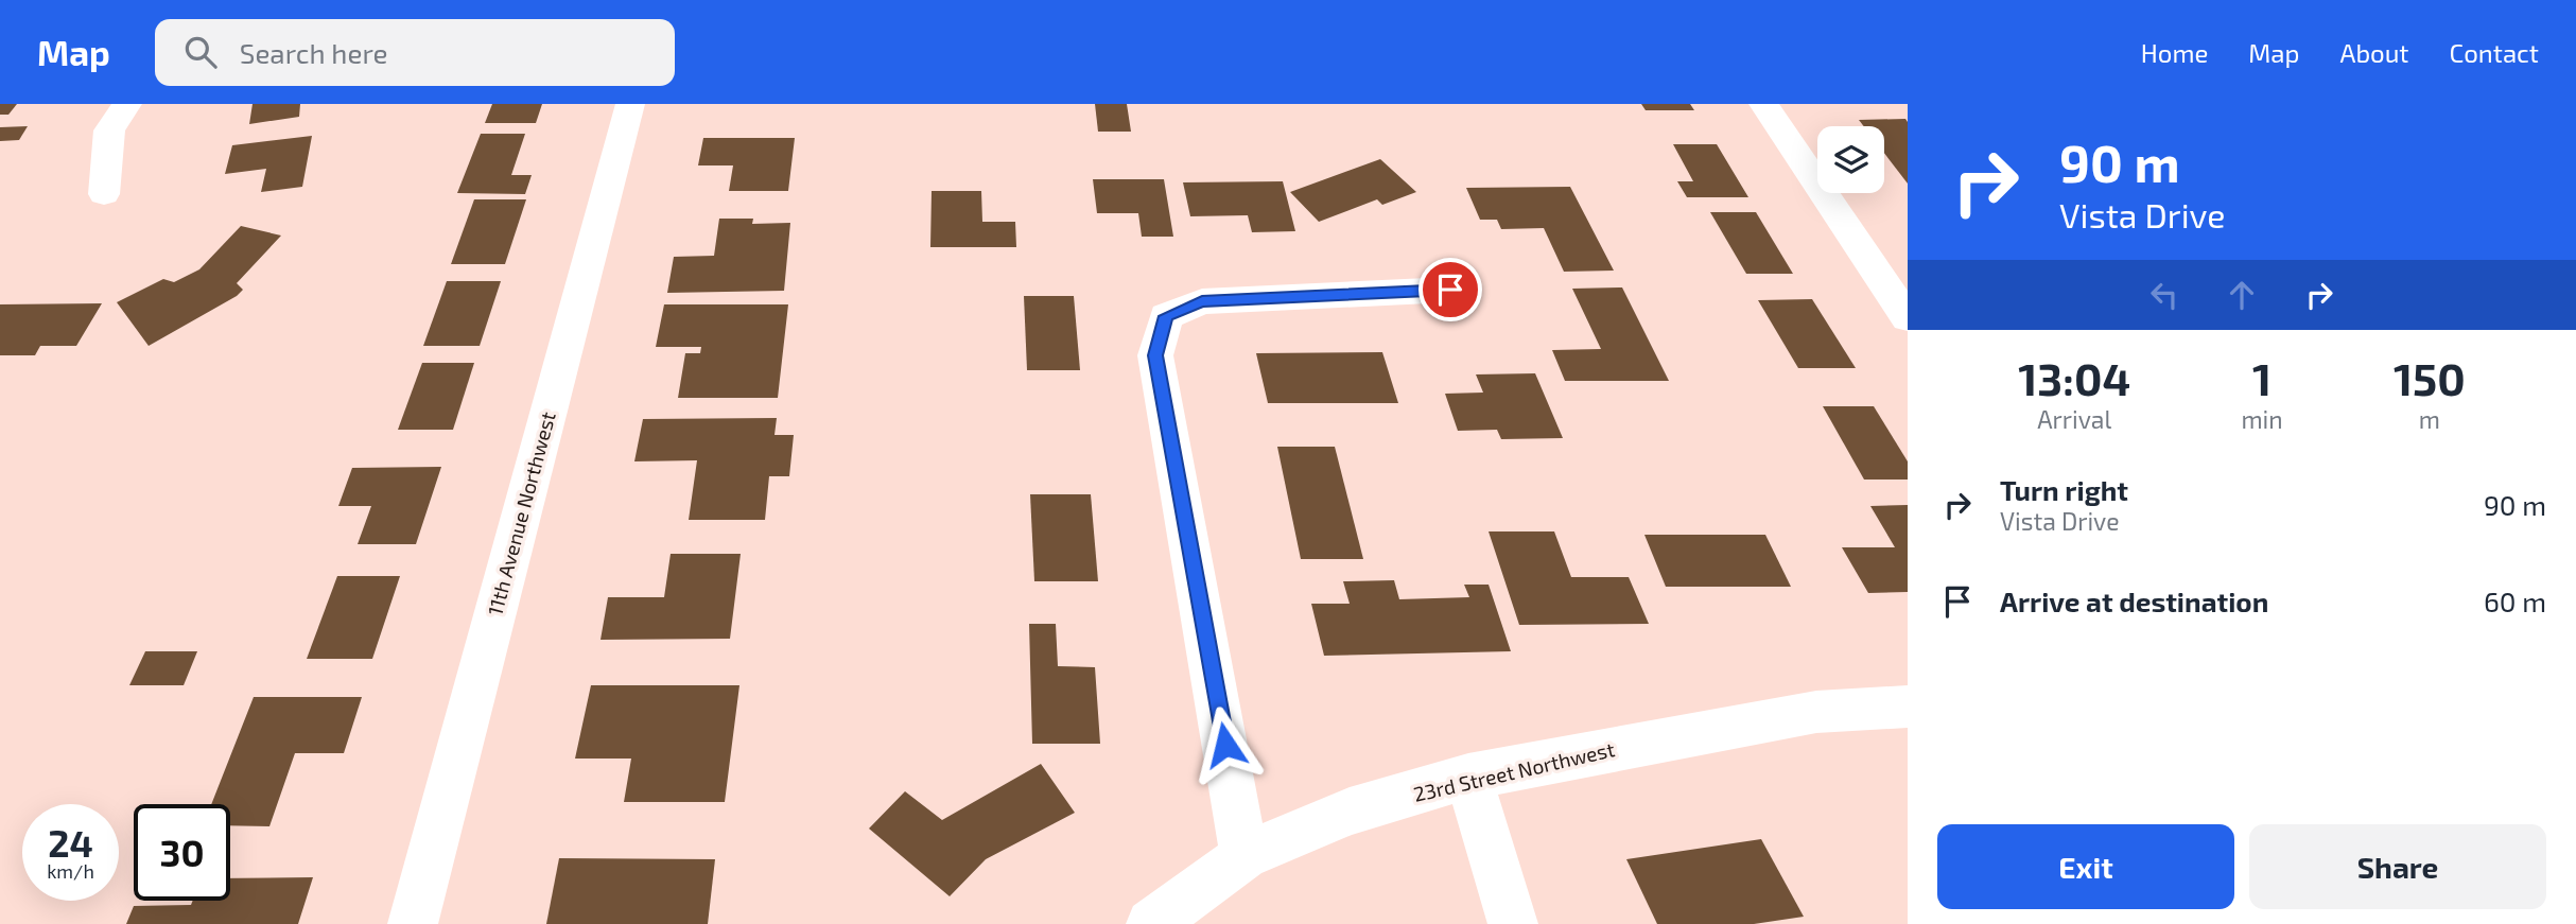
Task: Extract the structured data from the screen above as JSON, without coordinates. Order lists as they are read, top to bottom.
{
  "streets": {
    "street": ["11th Avenue Northwest", "23rd Street Northwest"]
  },
  "page": {
    "header": "Map",
    "search": "Search here",
    "nav": [
      "Home",
      "Map",
      "About",
      "Contact"
    ],
    "turn": ["90 m", "Vista Drive"],
    "eta": [
      "13:04",
      "Arrival",
      "1",
      "min",
      "150",
      "m"
    ],
    "list": [
      {
        "name": "Turn right",
        "note": "Vista Drive",
        "value": "90 m"
      },
      {
        "name": "Arrive at destination",
        "value": "60 m"
      }
    ],
    "speed": "24 km/h",
    "limit": "30",
    "buttons": ["Exit", "Share"]
  }
}
